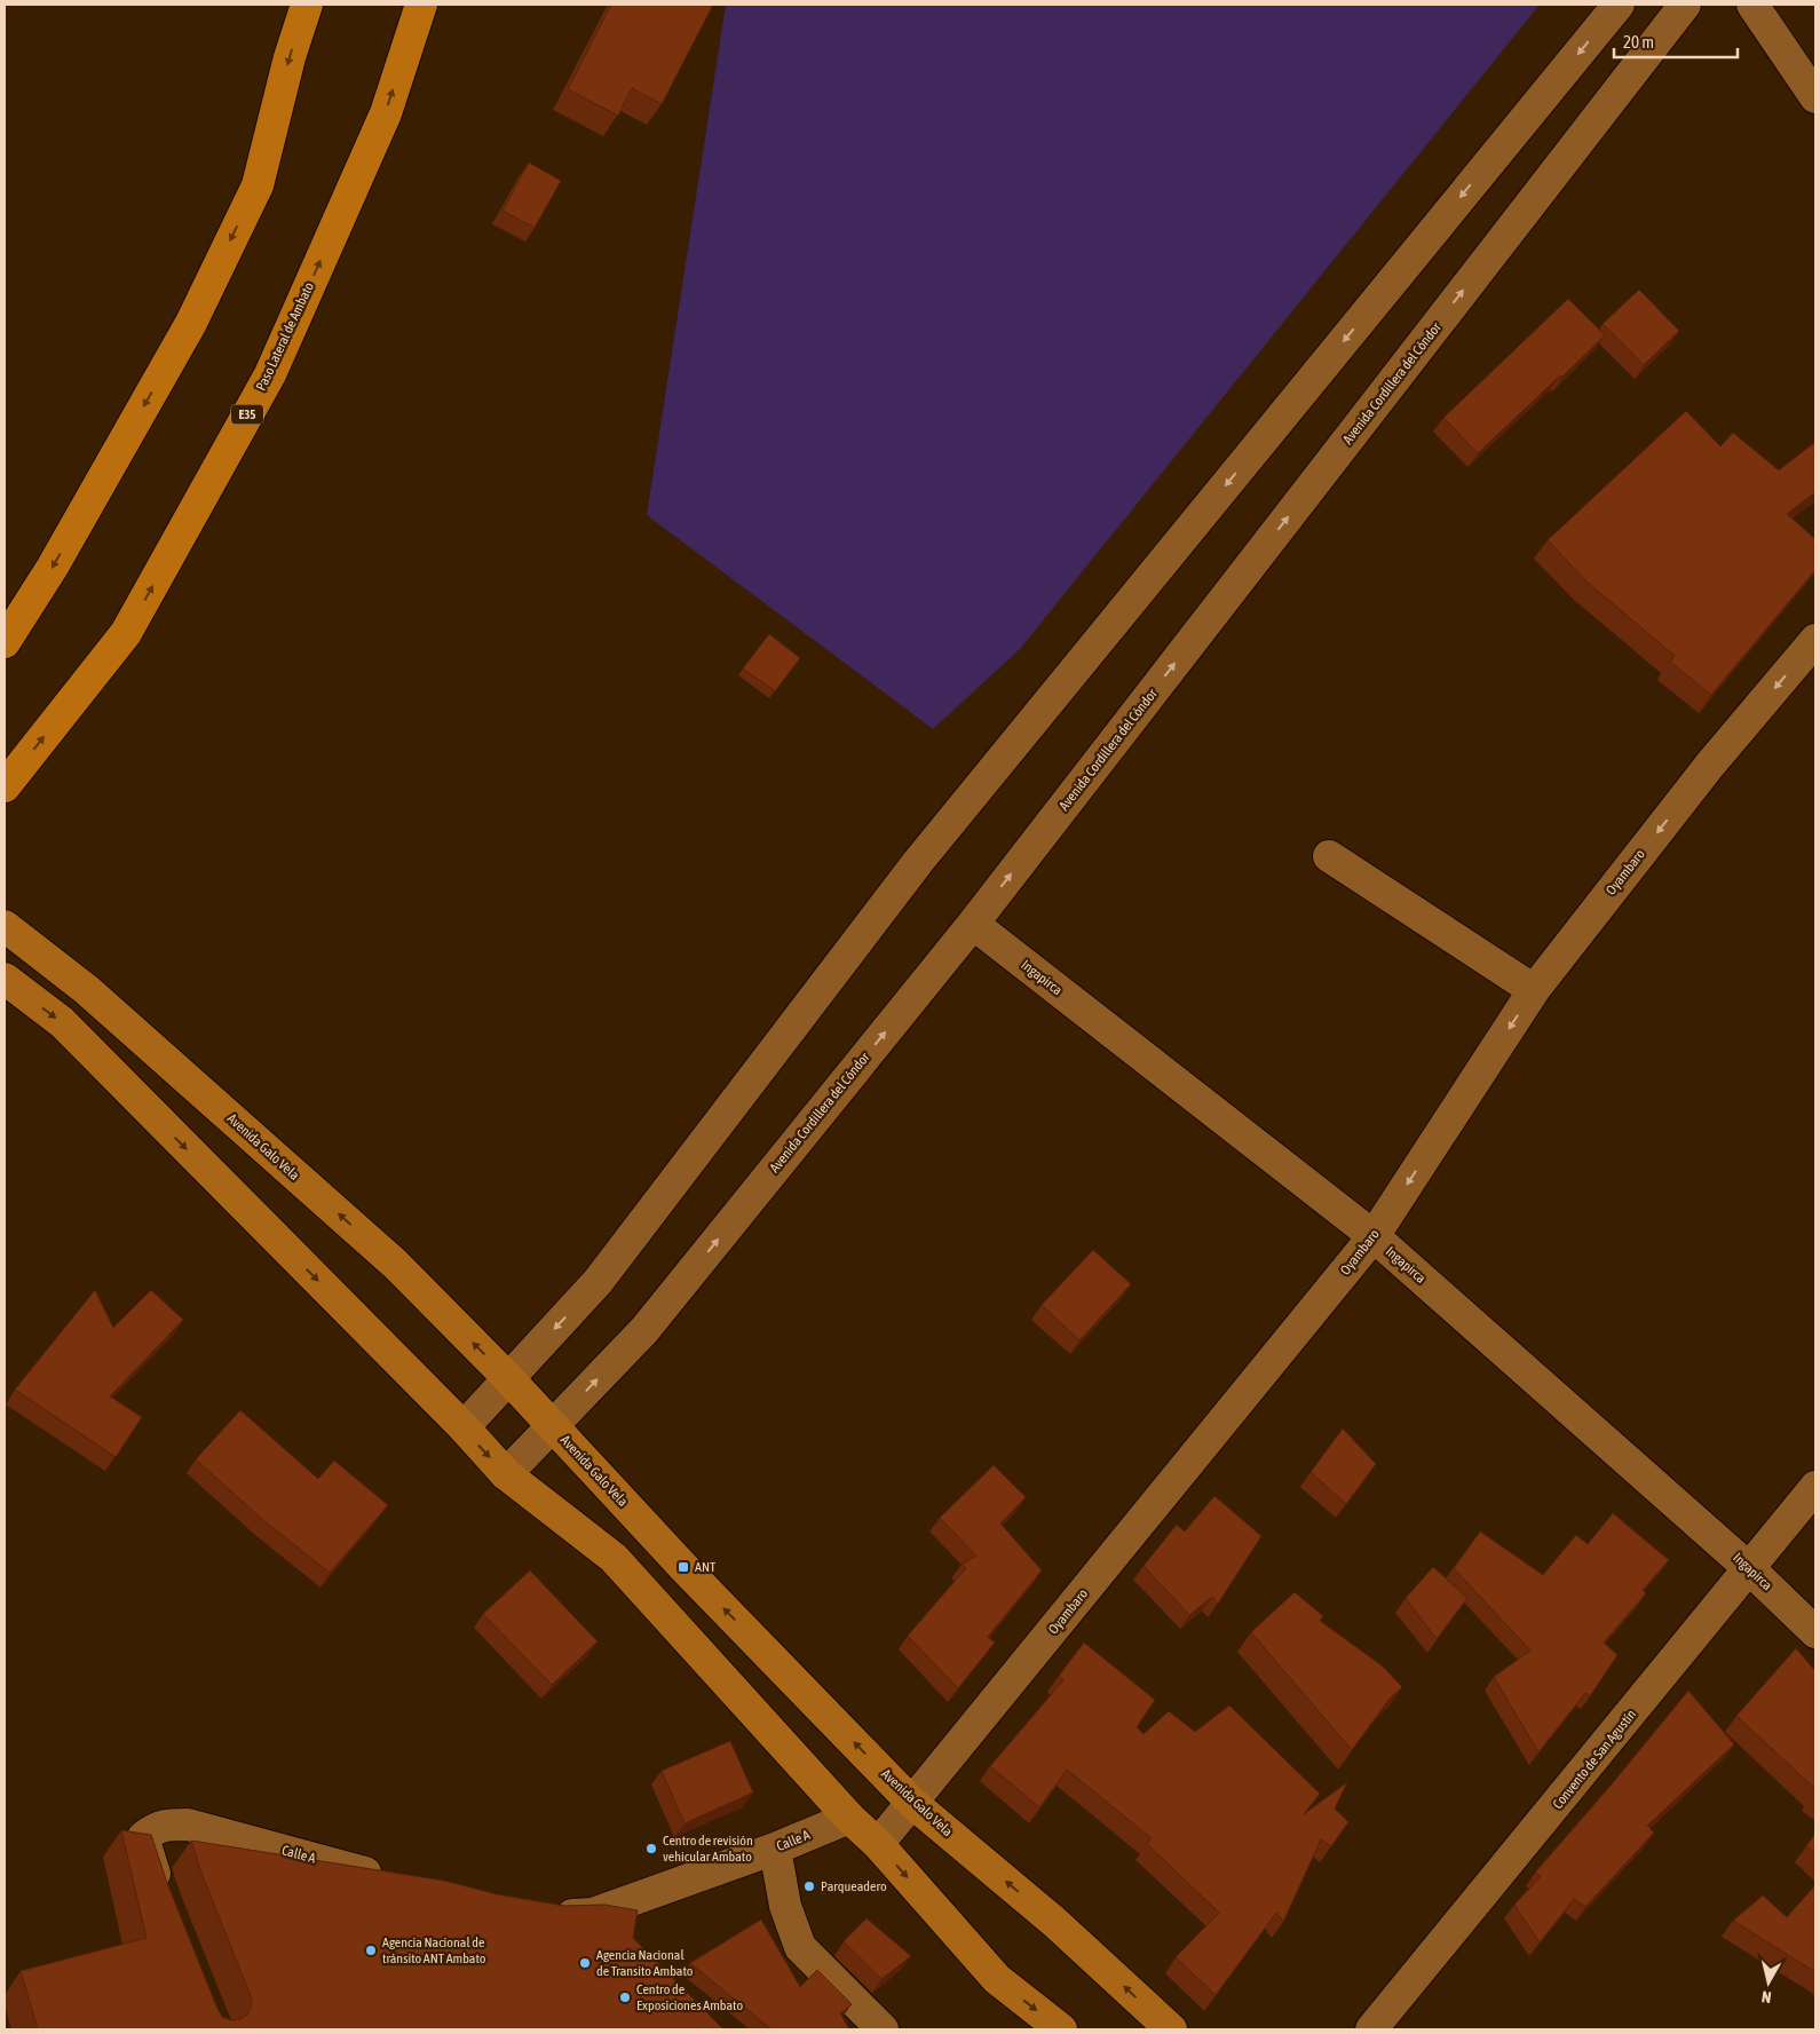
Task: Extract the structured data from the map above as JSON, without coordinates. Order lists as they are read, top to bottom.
{
  "streets": {
    "highway": ["Paso Lateral de Ambato", "E35"],
    "main road": ["Avenida Galo Vela"],
    "street": [
      "Avenida Cordillera del Cóndor",
      "Oyambaro",
      "Ingapirca",
      "Convento de San Agustín",
      "Calle A"
    ]
  },
  "crossings": [
    ["Avenida Cordillera del Cóndor", "Ingapirca"],
    ["Avenida Cordillera del Cóndor", "Avenida Galo Vela"],
    ["Oyambaro", "Ingapirca"],
    ["Oyambaro", "Avenida Galo Vela"],
    ["Ingapirca", "Convento de San Agustín"]
  ],
  "one_way": ["Oyambaro"],
  "places": {
    "transit": ["ANT"],
    "other": [
      "Centro de revisión vehicular Ambato",
      "Parqueadero",
      "Agencia Nacional de tránsito ANT Ambato",
      "Agencia Nacional de Transito Ambato",
      "Centro de Exposiciones Ambato"
    ]
  },
  "scale_bar": "20 m",
  "north": "bottom"
}
